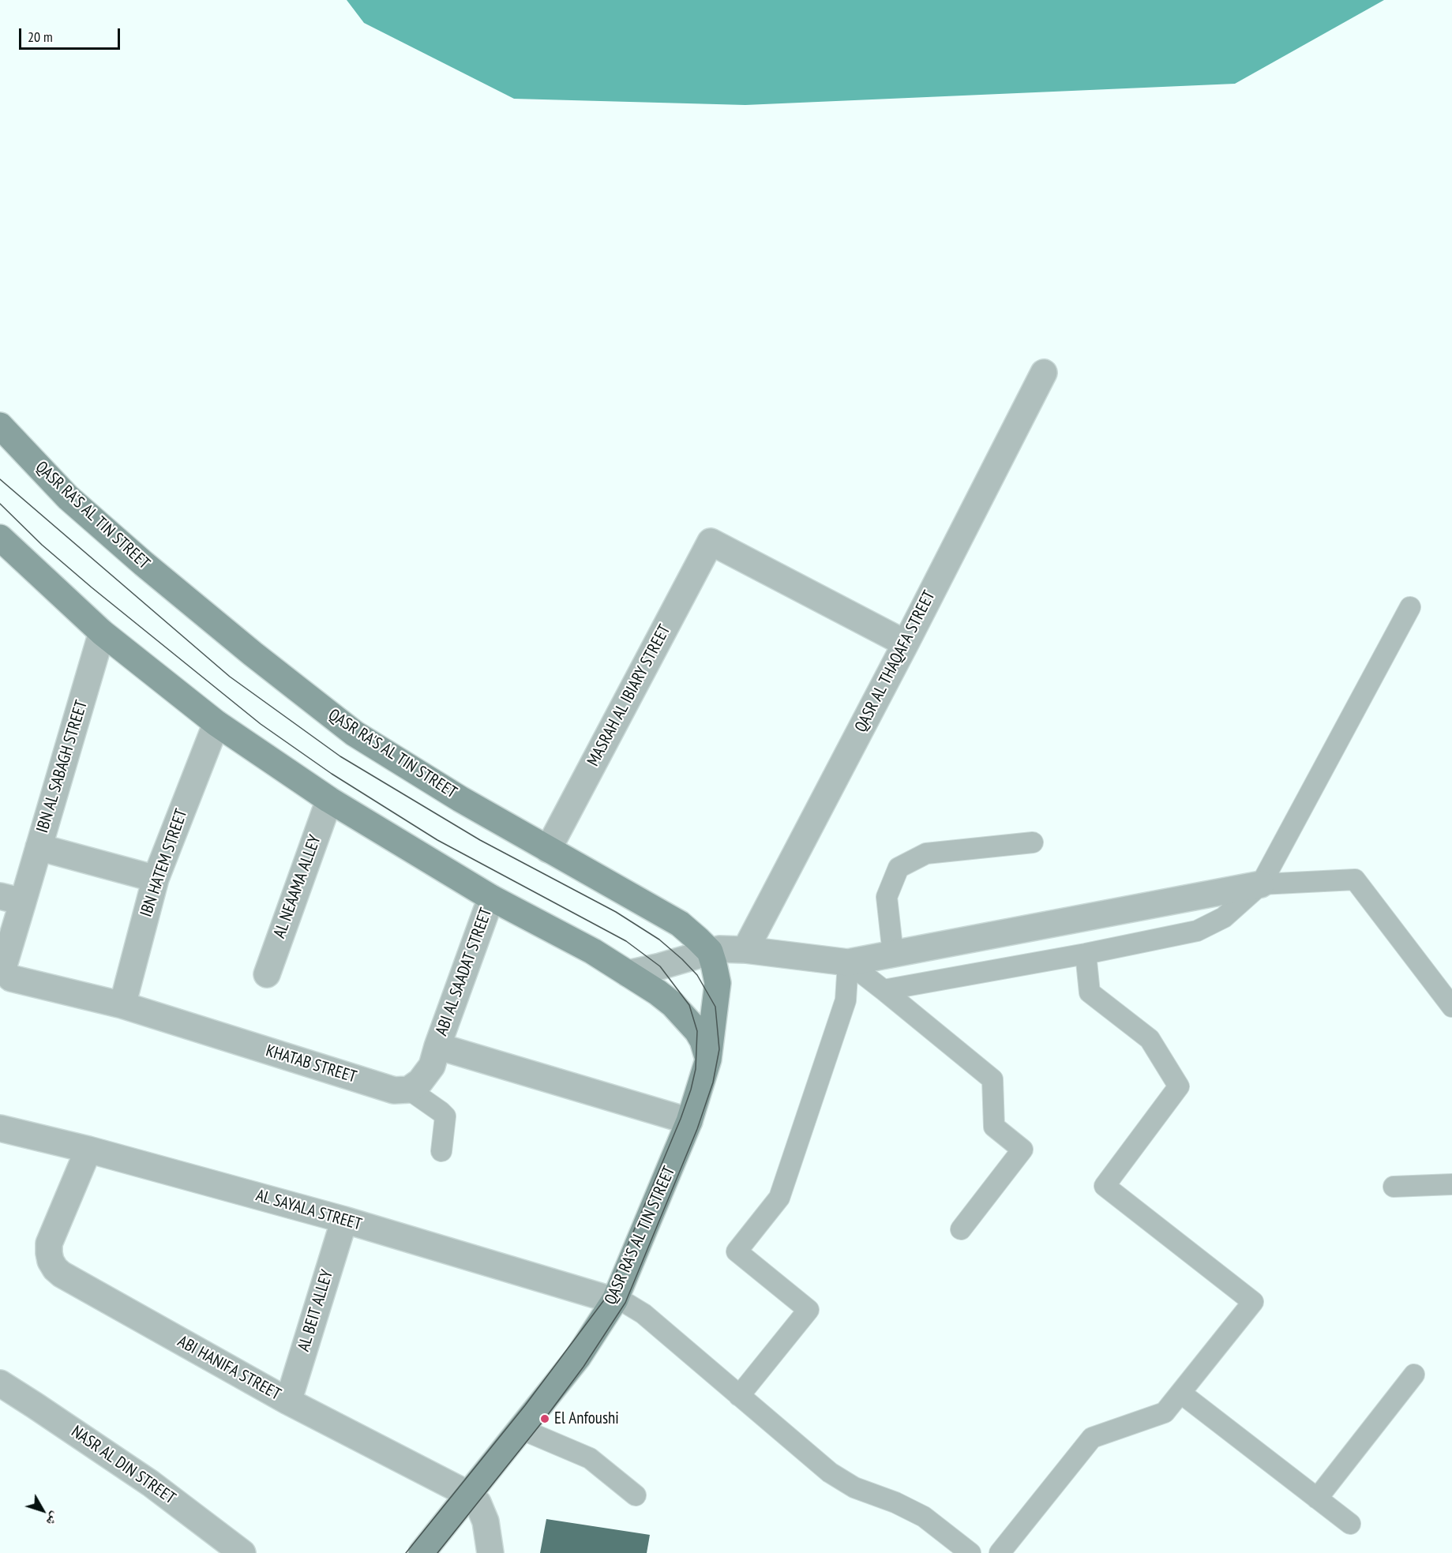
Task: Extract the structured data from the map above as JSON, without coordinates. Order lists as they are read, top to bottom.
{
  "streets": {
    "main road": ["QASR RA'S AL TIN STREET"],
    "street": [
      "QASR AL THAQAFA STREET",
      "MASRAH AL IBIARY STREET",
      "IBN AL SABAGH STREET",
      "IBN HATEM STREET",
      "AL NEAAMA ALLEY",
      "ABI AL SAADAT STREET",
      "KHATAB STREET",
      "AL SAYALA STREET",
      "AL BEIT ALLEY",
      "ABI HANIFA STREET",
      "NASR AL DIN STREET"
    ]
  },
  "crossings": [
    ["QASR RA'S AL TIN STREET", "MASRAH AL IBIARY STREET"],
    ["QASR RA'S AL TIN STREET", "AL SAYALA STREET"],
    ["QASR RA'S AL TIN STREET", "ABI HANIFA STREET"],
    ["QASR AL THAQAFA STREET", "MASRAH AL IBIARY STREET"],
    ["IBN AL SABAGH STREET", "KHATAB STREET"],
    ["IBN HATEM STREET", "KHATAB STREET"],
    ["AL SAYALA STREET", "AL BEIT ALLEY"],
    ["AL SAYALA STREET", "ABI HANIFA STREET"],
    ["AL BEIT ALLEY", "ABI HANIFA STREET"]
  ],
  "places": ["El Anfoushi"],
  "scale_bar": "20 m",
  "north": "bottom right"
}
